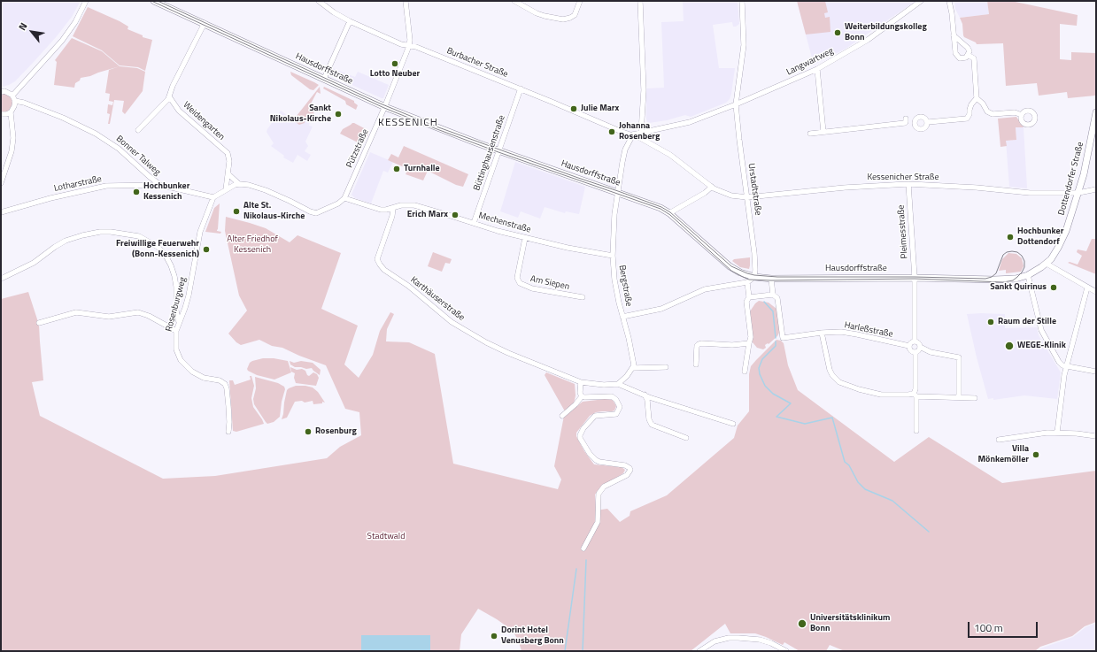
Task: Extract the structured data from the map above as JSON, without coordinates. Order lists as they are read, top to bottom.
{
  "streets": {
    "main road": ["Hausdorffstraße", "Dottendorfer Straße"],
    "street": [
      "Langwartweg",
      "Burbacher Straße",
      "Weidengarten",
      "Pützstraße",
      "Büttinghausenstraße",
      "Bonner Talweg",
      "Kessenicher Straße",
      "Lotharstraße",
      "Urstadtstraße",
      "Mechenstraße",
      "Pleimesstraße",
      "Am Siepen",
      "Bergstraße",
      "Karthäuserstraße",
      "Rosenburgweg",
      "Harleßstraße"
    ]
  },
  "crossings": [
    ["Langwartweg", "Burbacher Straße"],
    ["Langwartweg", "Kessenicher Straße"],
    ["Langwartweg", "Urstadtstraße"],
    ["Langwartweg", "Bergstraße"],
    ["Burbacher Straße", "Pützstraße"],
    ["Burbacher Straße", "Büttinghausenstraße"],
    ["Burbacher Straße", "Kessenicher Straße"],
    ["Burbacher Straße", "Bergstraße"],
    ["Hausdorffstraße", "Pützstraße"],
    ["Hausdorffstraße", "Büttinghausenstraße"],
    ["Hausdorffstraße", "Dottendorfer Straße"],
    ["Hausdorffstraße", "Urstadtstraße"],
    ["Hausdorffstraße", "Pleimesstraße"],
    ["Hausdorffstraße", "Bergstraße"],
    ["Pützstraße", "Mechenstraße"],
    ["Büttinghausenstraße", "Mechenstraße"],
    ["Bonner Talweg", "Lotharstraße"],
    ["Bonner Talweg", "Rosenburgweg"],
    ["Kessenicher Straße", "Dottendorfer Straße"],
    ["Kessenicher Straße", "Urstadtstraße"],
    ["Kessenicher Straße", "Pleimesstraße"],
    ["Kessenicher Straße", "Bergstraße"],
    ["Mechenstraße", "Am Siepen"],
    ["Mechenstraße", "Bergstraße"],
    ["Mechenstraße", "Karthäuserstraße"],
    ["Pleimesstraße", "Harleßstraße"]
  ],
  "districts": ["KESSENICH"],
  "parks": ["Alter Friedhof Kessenich", "Stadtwald"],
  "places": [
    "Weiterbildungskolleg Bonn",
    "Lotto Neuber",
    "Julie Marx",
    "Sankt Nikolaus-Kirche",
    "Johanna Rosenberg",
    "Turnhalle",
    "Hochbunker Kessenich",
    "Alte St. Nikolaus-Kirche",
    "Erich Marx",
    "Hochbunker Dottendorf",
    "Freiwillige Feuerwehr (Bonn-Kessenich)",
    "Sankt Quirinus",
    "Raum der Stille",
    "WEGE-Klinik",
    "Rosenburg",
    "Villa Mönkemöller",
    "Universitätsklinikum Bonn",
    "Dorint Hotel Venusberg Bonn"
  ],
  "scale_bar": "100 m",
  "north": "top left"
}
